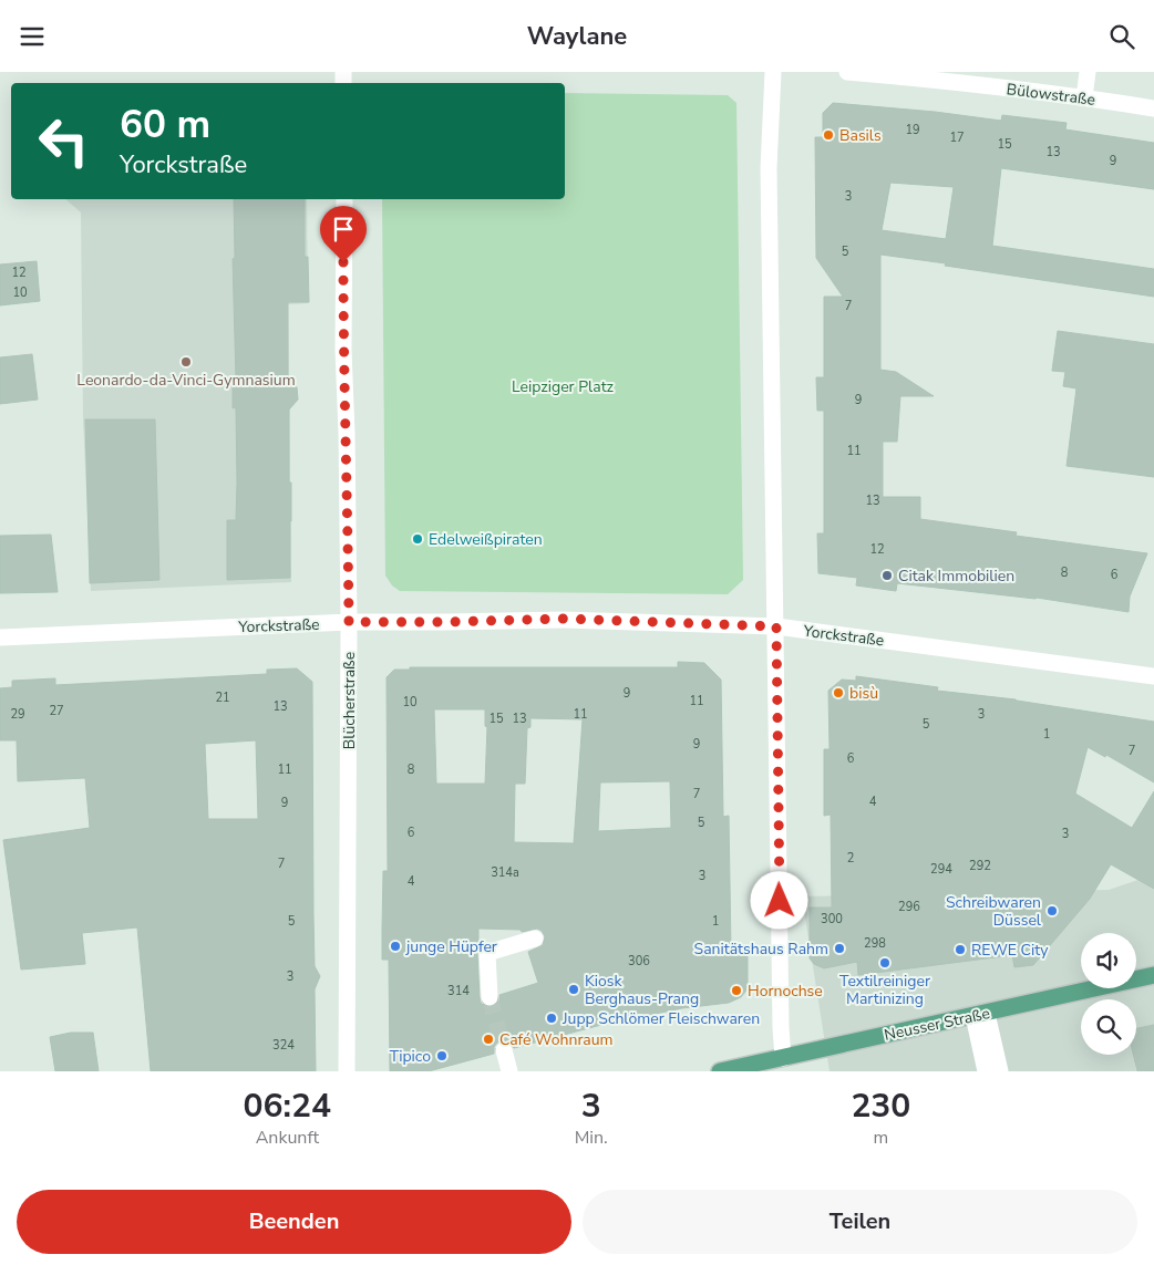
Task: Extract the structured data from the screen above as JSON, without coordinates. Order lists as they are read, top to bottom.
{
  "streets": {
    "main road": ["Neusser Straße"],
    "street": ["Bülowstraße", "Yorckstraße", "Blücherstraße"]
  },
  "crossings": [
    ["Yorckstraße", "Blücherstraße"]
  ],
  "parks": ["Leipziger Platz"],
  "places": [
    "Basils",
    "Leonardo-da-Vinci-Gymnasium",
    "Edelweißpiraten",
    "Citak Immobilien",
    "bisù",
    "Schreibwaren Düssel",
    "junge Hüpfer",
    "Sanitätshaus Rahm",
    "REWE City",
    "Textilreiniger Martinizing",
    "Kiosk Berghaus-Prang",
    "Hornochse",
    "Jupp Schlömer Fleischwaren",
    "Café Wohnraum",
    "Tipico"
  ],
  "house_numbers": [
    "19",
    "17",
    "15",
    "13",
    "9",
    "3",
    "5",
    "12",
    "10",
    "7",
    "9",
    "11",
    "13",
    "12",
    "8",
    "6",
    "9",
    "21",
    "11",
    "10",
    "13",
    "27",
    "29",
    "11",
    "3",
    "15",
    "13",
    "5",
    "1",
    "9",
    "7",
    "6",
    "11",
    "8",
    "7",
    "4",
    "9",
    "5",
    "6",
    "3",
    "2",
    "7",
    "292",
    "294",
    "314a",
    "3",
    "4",
    "296",
    "300",
    "5",
    "1",
    "298",
    "306",
    "3",
    "314",
    "324"
  ],
  "page": {
    "header": "Waylane",
    "turn": ["60 m", "Yorckstraße"],
    "eta": [
      "06:24",
      "Ankunft",
      "3",
      "Min.",
      "230",
      "m"
    ],
    "buttons": ["Beenden", "Teilen"]
  }
}
